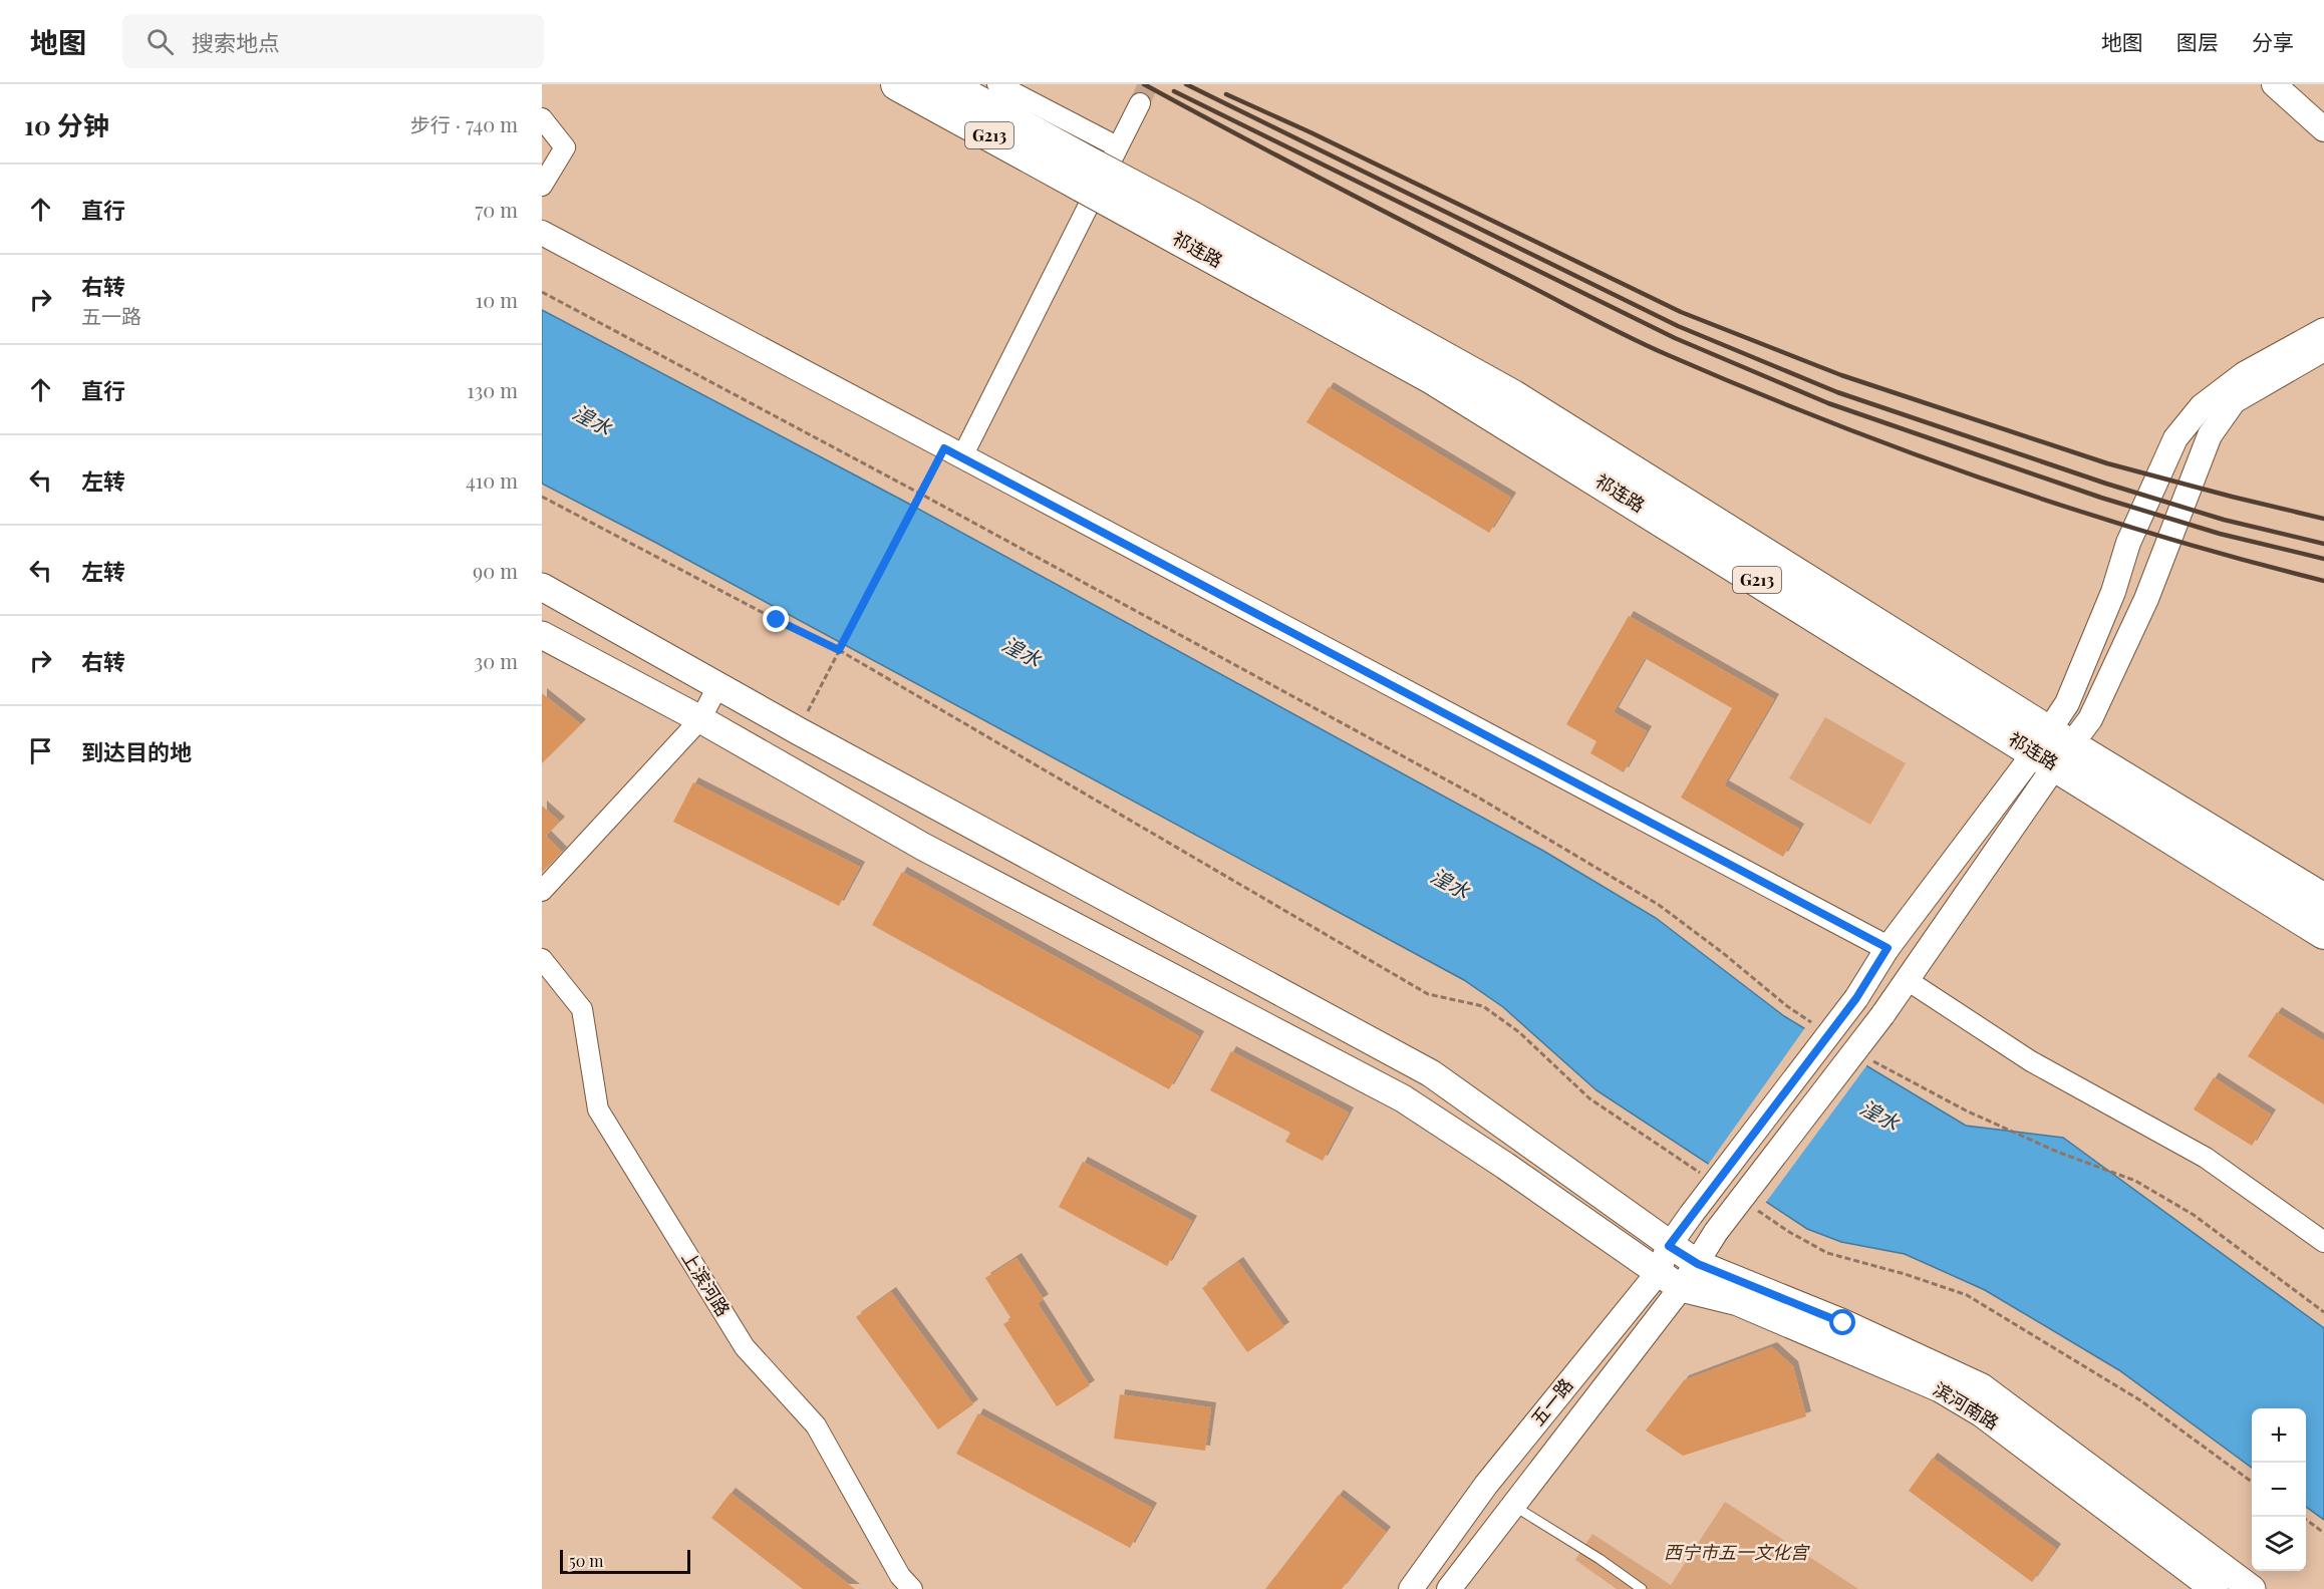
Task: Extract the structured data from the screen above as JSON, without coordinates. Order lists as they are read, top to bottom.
{
  "streets": {
    "highway": ["G213", "祁连路"],
    "main road": ["滨河南路"],
    "street": ["上滨河路", "五一路"]
  },
  "crossings": [
    ["祁连路", "五一路"],
    ["五一路", "滨河南路"]
  ],
  "water": ["湟水"],
  "parks": ["西宁市五一文化宫"],
  "scale_bar": "50 m",
  "page": {
    "header": "地图",
    "search": "搜索地点",
    "nav": ["地图", "图层", "分享"],
    "heading": ["10 分钟", "步行 · 740 m"],
    "list": [
      ["直行", "70 m"],
      ["右转", "五一路", "10 m"],
      ["直行", "130 m"],
      ["左转", "410 m"],
      ["左转", "90 m"],
      ["右转", "30 m"],
      "到达目的地"
    ],
    "map_buttons": ["+", "−"],
    "scale": "50 m"
  }
}
